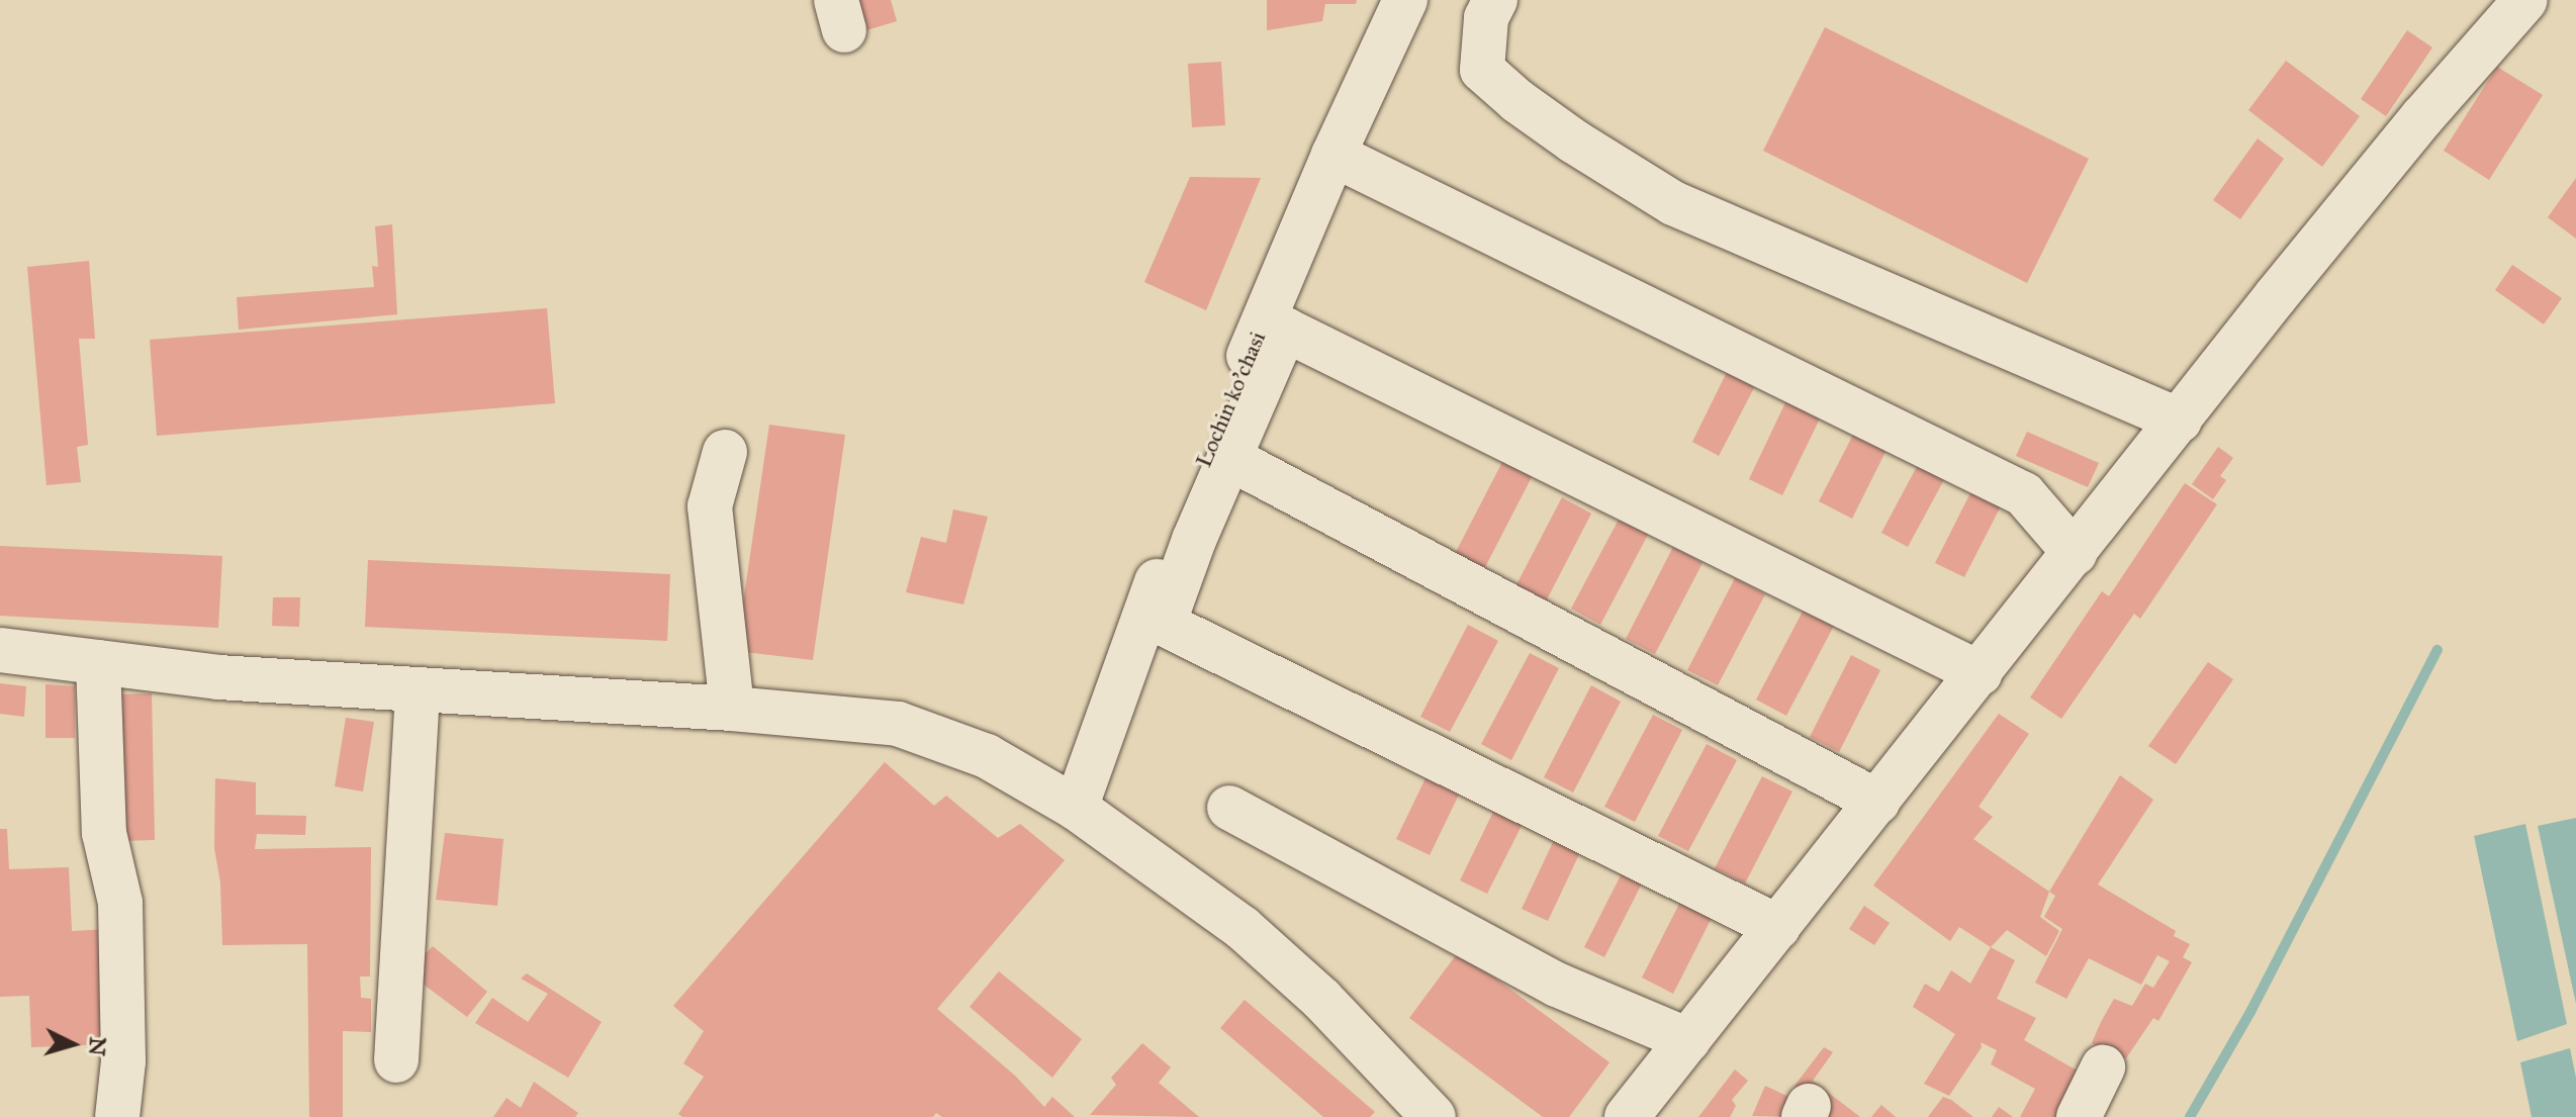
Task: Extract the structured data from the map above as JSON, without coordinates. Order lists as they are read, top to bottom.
{
  "streets": {
    "street": ["Lochin ko'chasi"]
  },
  "north": "right"
}
